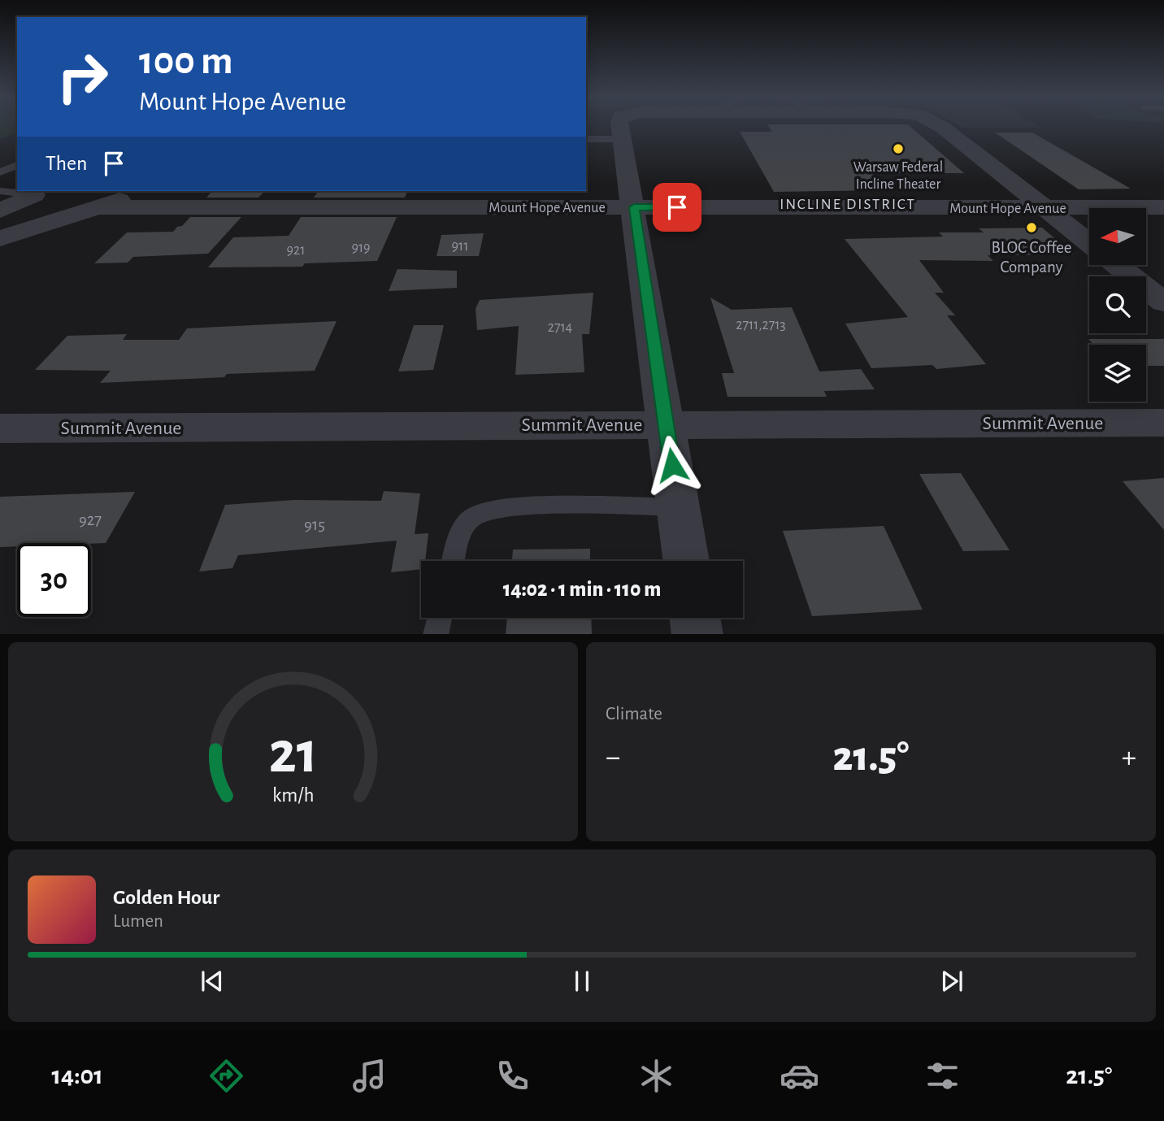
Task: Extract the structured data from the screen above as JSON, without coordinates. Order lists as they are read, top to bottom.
{
  "streets": {
    "street": ["Mount Hope Avenue", "Summit Avenue"]
  },
  "districts": ["INCLINE DISTRICT"],
  "places": ["Warsaw Federal Incline Theater", "BLOC Coffee Company"],
  "house_numbers": [
    "911",
    "919",
    "921",
    "2711,2713",
    "2714",
    "927",
    "915"
  ],
  "north": "left",
  "page": {
    "turn": ["100 m", "Mount Hope Avenue"],
    "then": "Then",
    "limit": "30",
    "trip": "14:02 · 1 min · 110 m",
    "tile": "Climate",
    "heat": ["−", "21.5°", "+"],
    "song": ["Golden Hour", "Lumen"],
    "tabs": ["14:01", "21.5°"],
    "gauge": ["21", "km/h"]
  }
}
